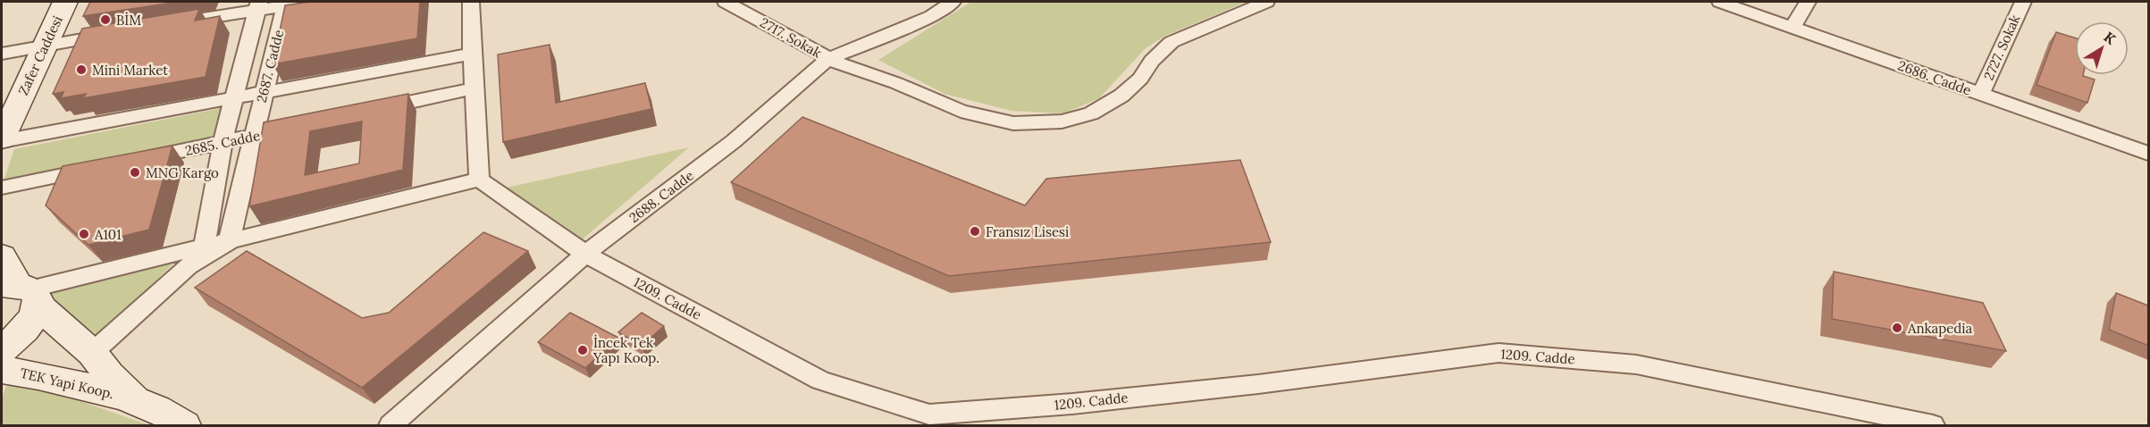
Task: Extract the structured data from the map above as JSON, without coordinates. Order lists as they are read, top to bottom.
{
  "streets": {
    "main road": ["Zafer Caddesi", "TEK Yapi Koop."],
    "street": [
      "2717. Sokak",
      "2727. Sokak",
      "2687. Cadde",
      "2686. Cadde",
      "2685. Cadde",
      "2688. Cadde",
      "1209. Cadde"
    ]
  },
  "crossings": [
    ["2717. Sokak", "2688. Cadde"],
    ["2727. Sokak", "2686. Cadde"],
    ["2687. Cadde", "2685. Cadde"],
    ["2688. Cadde", "1209. Cadde"]
  ],
  "places": [
    "BİM",
    "Mini Market",
    "MNG Kargo",
    "Fransız Lisesi",
    "A101",
    "Ankapedia",
    "İncek Tek Yapı Koop."
  ],
  "north": "top right"
}
